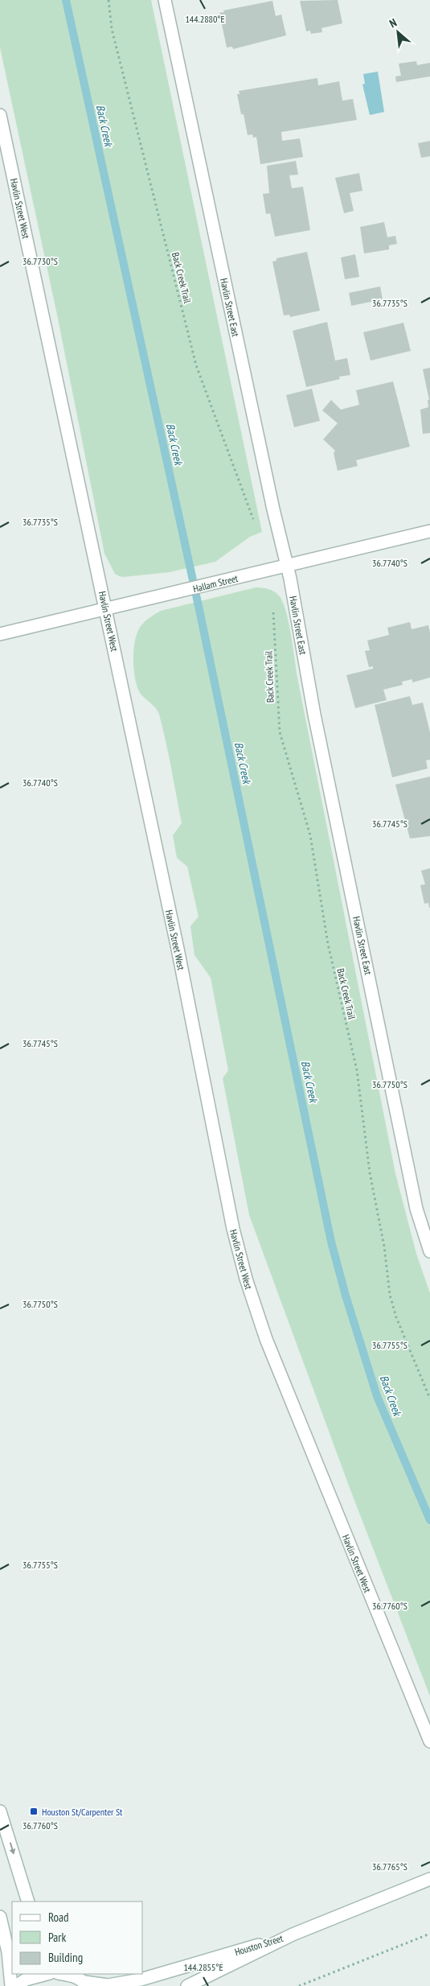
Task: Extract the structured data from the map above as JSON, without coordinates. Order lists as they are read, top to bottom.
{
  "streets": {
    "street": [
      "Havlin Street West",
      "Havlin Street East",
      "Hallam Street",
      "Houston Street"
    ],
    "path": ["Back Creek Trail"]
  },
  "crossings": [
    ["Havlin Street West", "Hallam Street"],
    ["Havlin Street East", "Hallam Street"]
  ],
  "water": ["Back Creek"],
  "places": {
    "transit": ["Houston St/Carpenter St"]
  },
  "legend": ["Road", "Park", "Building"],
  "north": "top left",
  "coordinates": [
    "144.2880°E",
    "36.7730°S",
    "36.7735°S",
    "36.7740°S",
    "36.7745°S",
    "36.7750°S",
    "36.7755°S",
    "36.7760°S",
    "36.7765°S",
    "144.2855°E"
  ]
}
